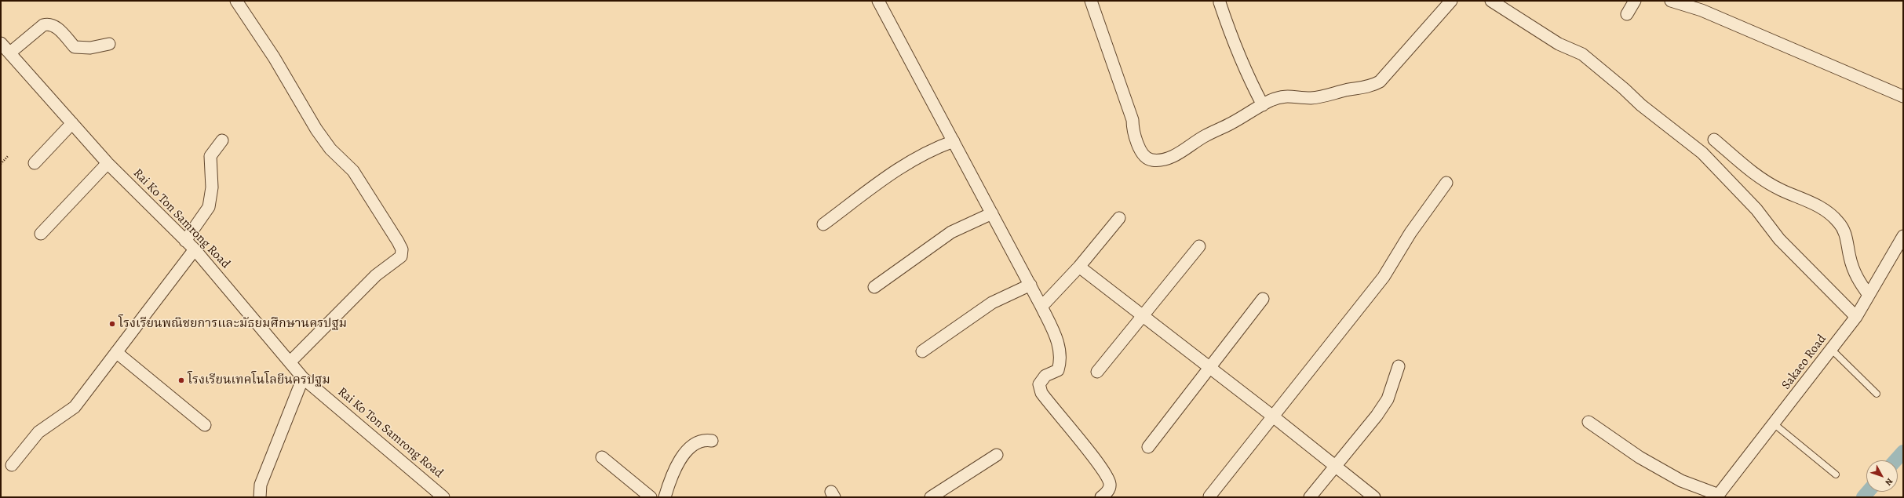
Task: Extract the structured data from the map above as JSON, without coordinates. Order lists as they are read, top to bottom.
{
  "streets": {
    "street": ["Rai Ko Ton Samrong Road", "Sakaeo Road"]
  },
  "places": ["โรงเรียนพณิชยการและมัธยมศึกษานครปฐม", "โรงเรียนเทคโนโลยีนครปฐม"],
  "north": "bottom right"
}
